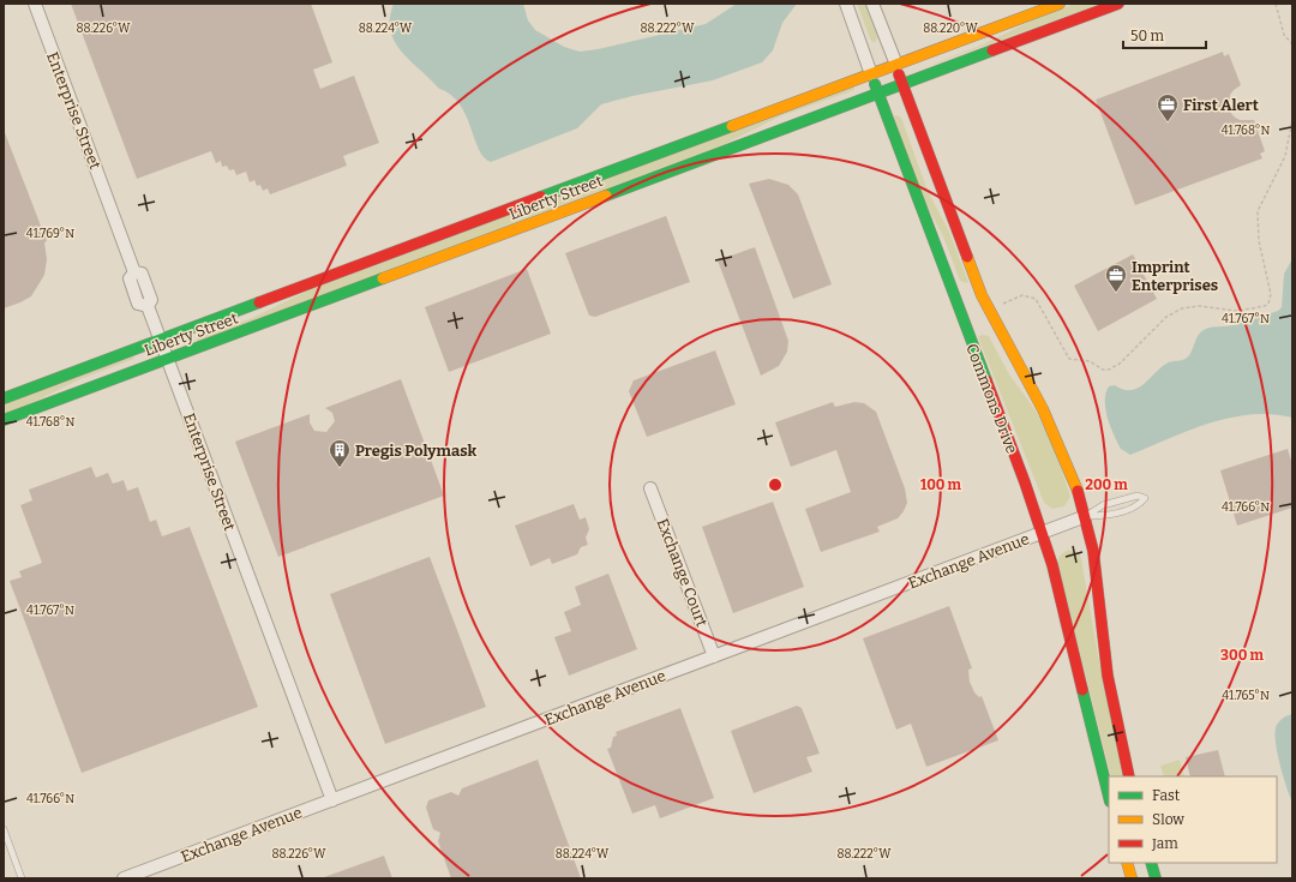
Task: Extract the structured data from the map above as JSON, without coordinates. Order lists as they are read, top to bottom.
{
  "streets": {
    "street": [
      "Enterprise Street",
      "Liberty Street",
      "Commons Drive",
      "Exchange Avenue",
      "Exchange Court"
    ]
  },
  "crossings": [
    ["Enterprise Street", "Liberty Street"],
    ["Enterprise Street", "Exchange Avenue"],
    ["Liberty Street", "Commons Drive"],
    ["Commons Drive", "Exchange Avenue"],
    ["Exchange Avenue", "Exchange Court"]
  ],
  "places": {
    "office": ["First Alert", "Imprint Enterprises"],
    "building": ["Pregis Polymask"]
  },
  "legend": ["Fast", "Slow", "Jam"],
  "scale_bar": "50 m",
  "coordinates": [
    "88.226°W",
    "88.224°W",
    "88.222°W",
    "88.220°W",
    "41.768°N",
    "41.769°N",
    "41.767°N",
    "41.766°N",
    "41.765°N"
  ],
  "rings": ["100 m", "200 m", "300 m"]
}
